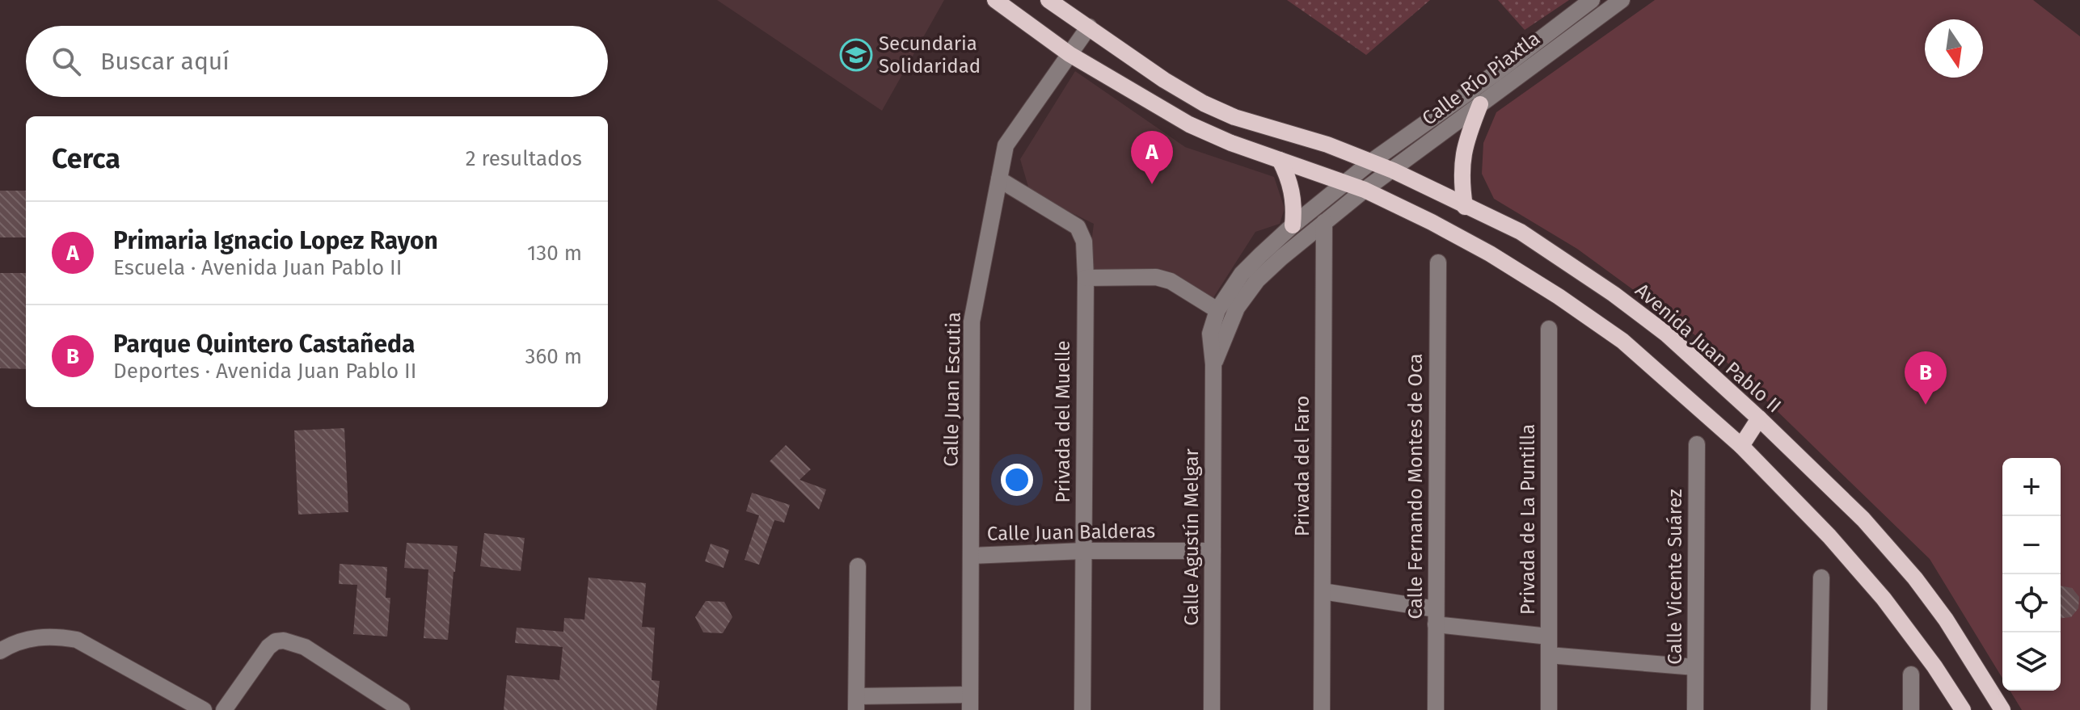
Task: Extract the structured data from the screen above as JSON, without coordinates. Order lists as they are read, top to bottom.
{
  "streets": {
    "main road": ["Avenida Juan Pablo II"],
    "street": [
      "Calle Río Piaxtla",
      "Calle Juan Escutia",
      "Privada del Muelle",
      "Privada del Faro",
      "Calle Fernando Montes de Oca",
      "Privada de La Puntilla",
      "Calle Juan Balderas",
      "Calle Agustín Melgar",
      "Calle Vicente Suárez"
    ]
  },
  "crossings": [
    ["Calle Río Piaxtla", "Avenida Juan Pablo II"],
    ["Calle Río Piaxtla", "Calle Agustín Melgar"],
    ["Calle Juan Escutia", "Privada del Muelle"],
    ["Calle Juan Escutia", "Calle Juan Balderas"],
    ["Privada del Muelle", "Calle Juan Balderas"],
    ["Privada del Faro", "Calle Agustín Melgar"],
    ["Calle Juan Balderas", "Calle Agustín Melgar"]
  ],
  "places": {
    "school or university": ["Secundaria Solidaridad"]
  },
  "north": "bottom",
  "page": {
    "search": "Buscar aquí",
    "heading": ["Cerca", "2 resultados"],
    "pins": ["A", "B"],
    "list": [
      {
        "mark": "A",
        "name": "Primaria Ignacio Lopez Rayon",
        "note": "Escuela · Avenida Juan Pablo II",
        "value": "130 m"
      },
      {
        "mark": "B",
        "name": "Parque Quintero Castañeda",
        "note": "Deportes · Avenida Juan Pablo II",
        "value": "360 m"
      }
    ],
    "map_buttons": ["+", "−"]
  }
}
